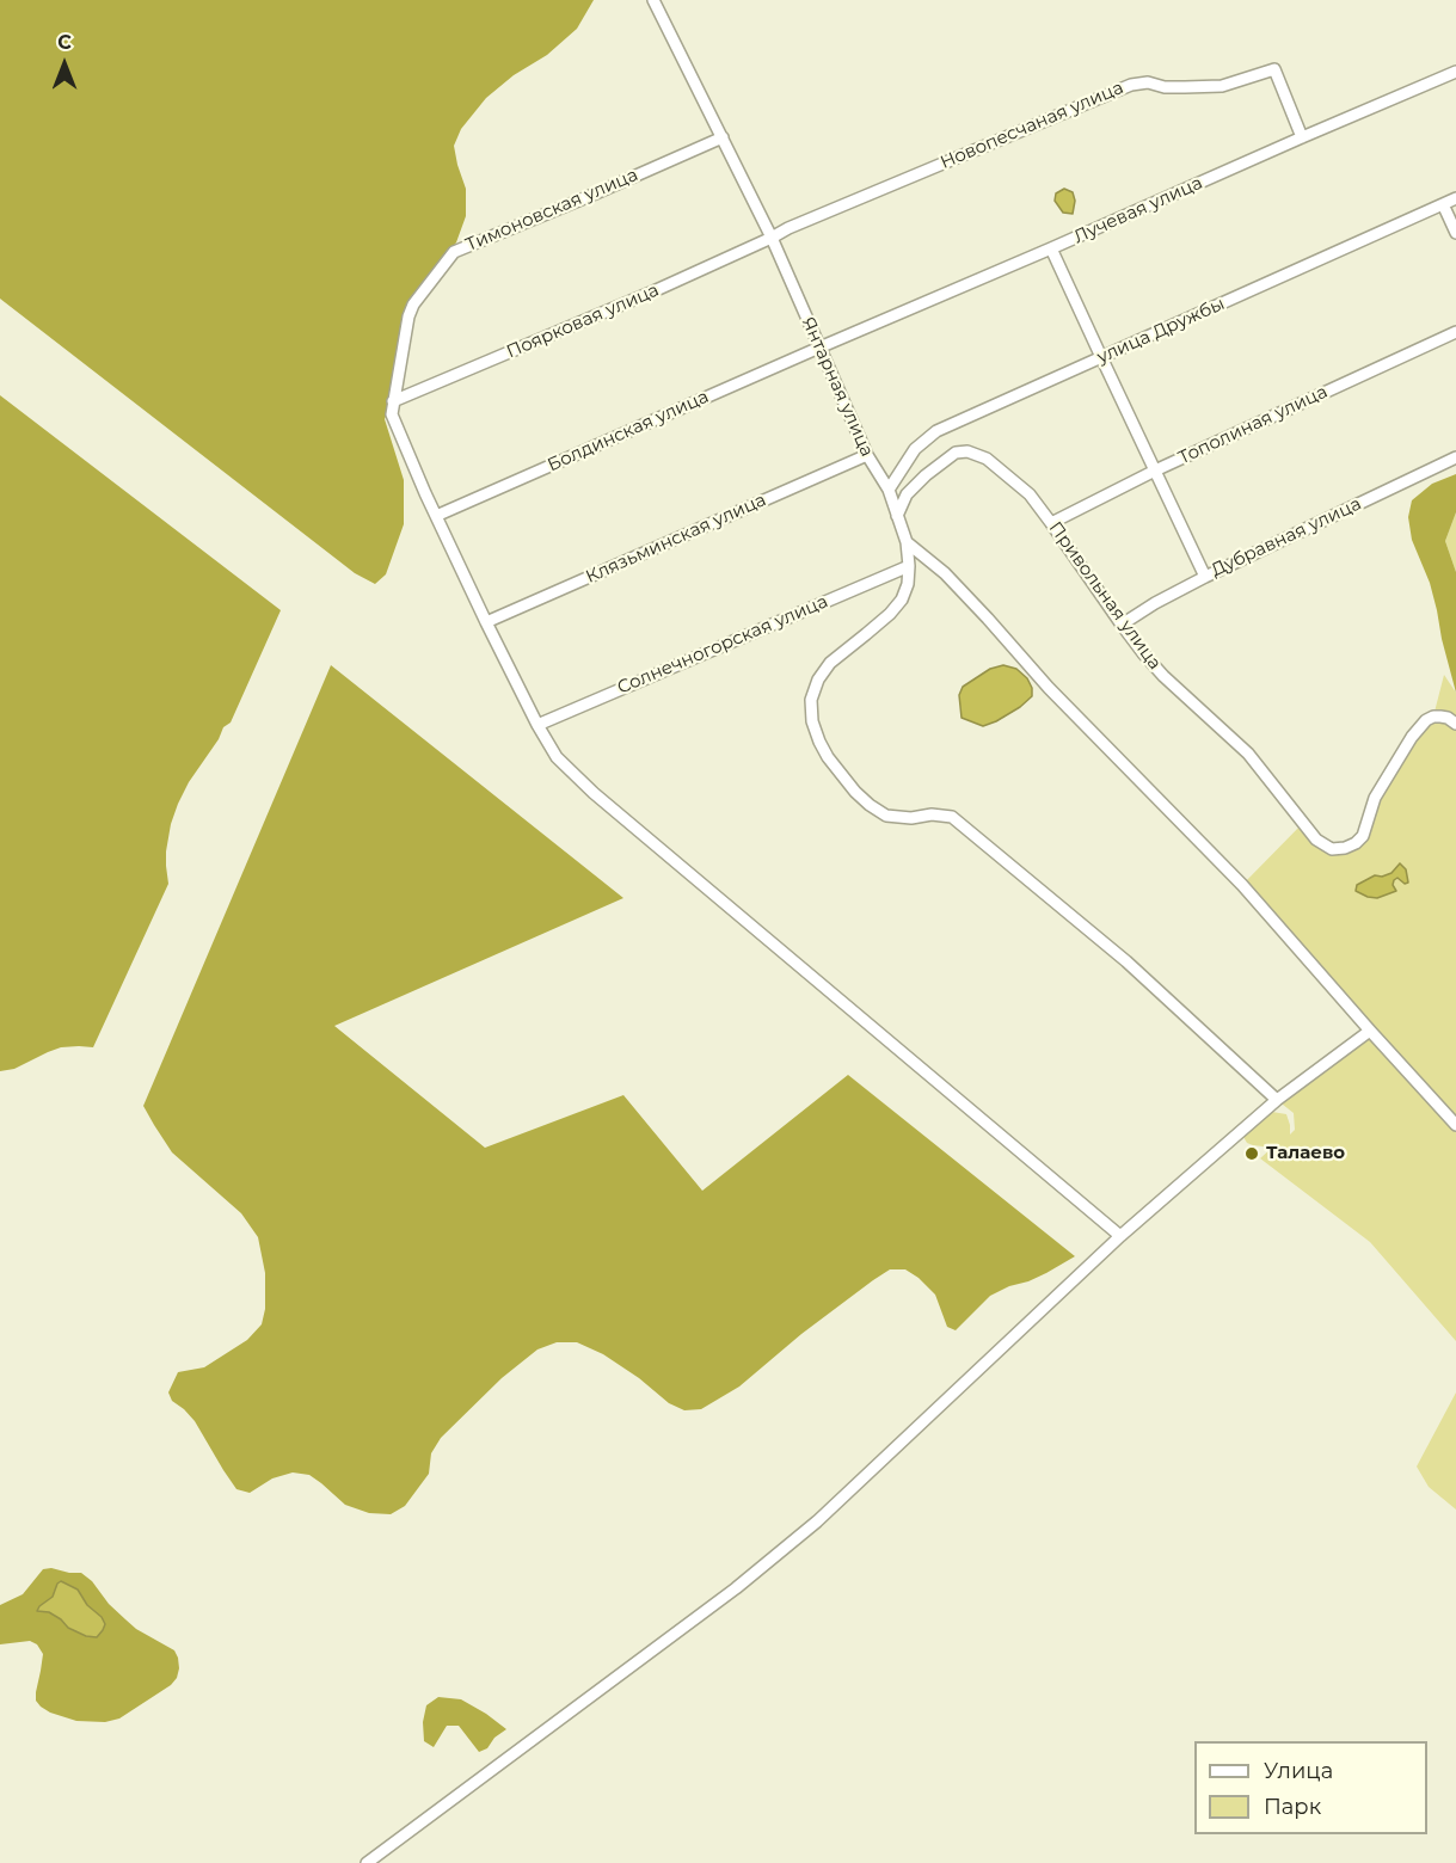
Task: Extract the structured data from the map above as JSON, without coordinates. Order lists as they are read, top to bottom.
{
  "streets": {
    "street": [
      "Новопесчаная улица",
      "Тимоновская улица",
      "Лучевая улица",
      "Поярковая улица",
      "улица Дружбы",
      "Янтарная улица",
      "Тополиная улица",
      "Болдинская улица",
      "Дубравная улица",
      "Клязьминская улица",
      "Привольная улица",
      "Солнечногорская улица"
    ]
  },
  "crossings": [
    ["Новопесчаная улица", "Лучевая улица"],
    ["Новопесчаная улица", "Поярковая улица"],
    ["Новопесчаная улица", "Янтарная улица"],
    ["Тимоновская улица", "Поярковая улица"],
    ["Тимоновская улица", "Янтарная улица"],
    ["Лучевая улица", "Янтарная улица"],
    ["Лучевая улица", "Болдинская улица"],
    ["Поярковая улица", "Янтарная улица"],
    ["улица Дружбы", "Янтарная улица"],
    ["Янтарная улица", "Болдинская улица"],
    ["Янтарная улица", "Клязьминская улица"],
    ["Янтарная улица", "Привольная улица"],
    ["Янтарная улица", "Солнечногорская улица"],
    ["Тополиная улица", "Привольная улица"],
    ["Дубравная улица", "Привольная улица"]
  ],
  "places": ["Талаево"],
  "legend": ["Улица", "Парк"],
  "north": "top"
}
